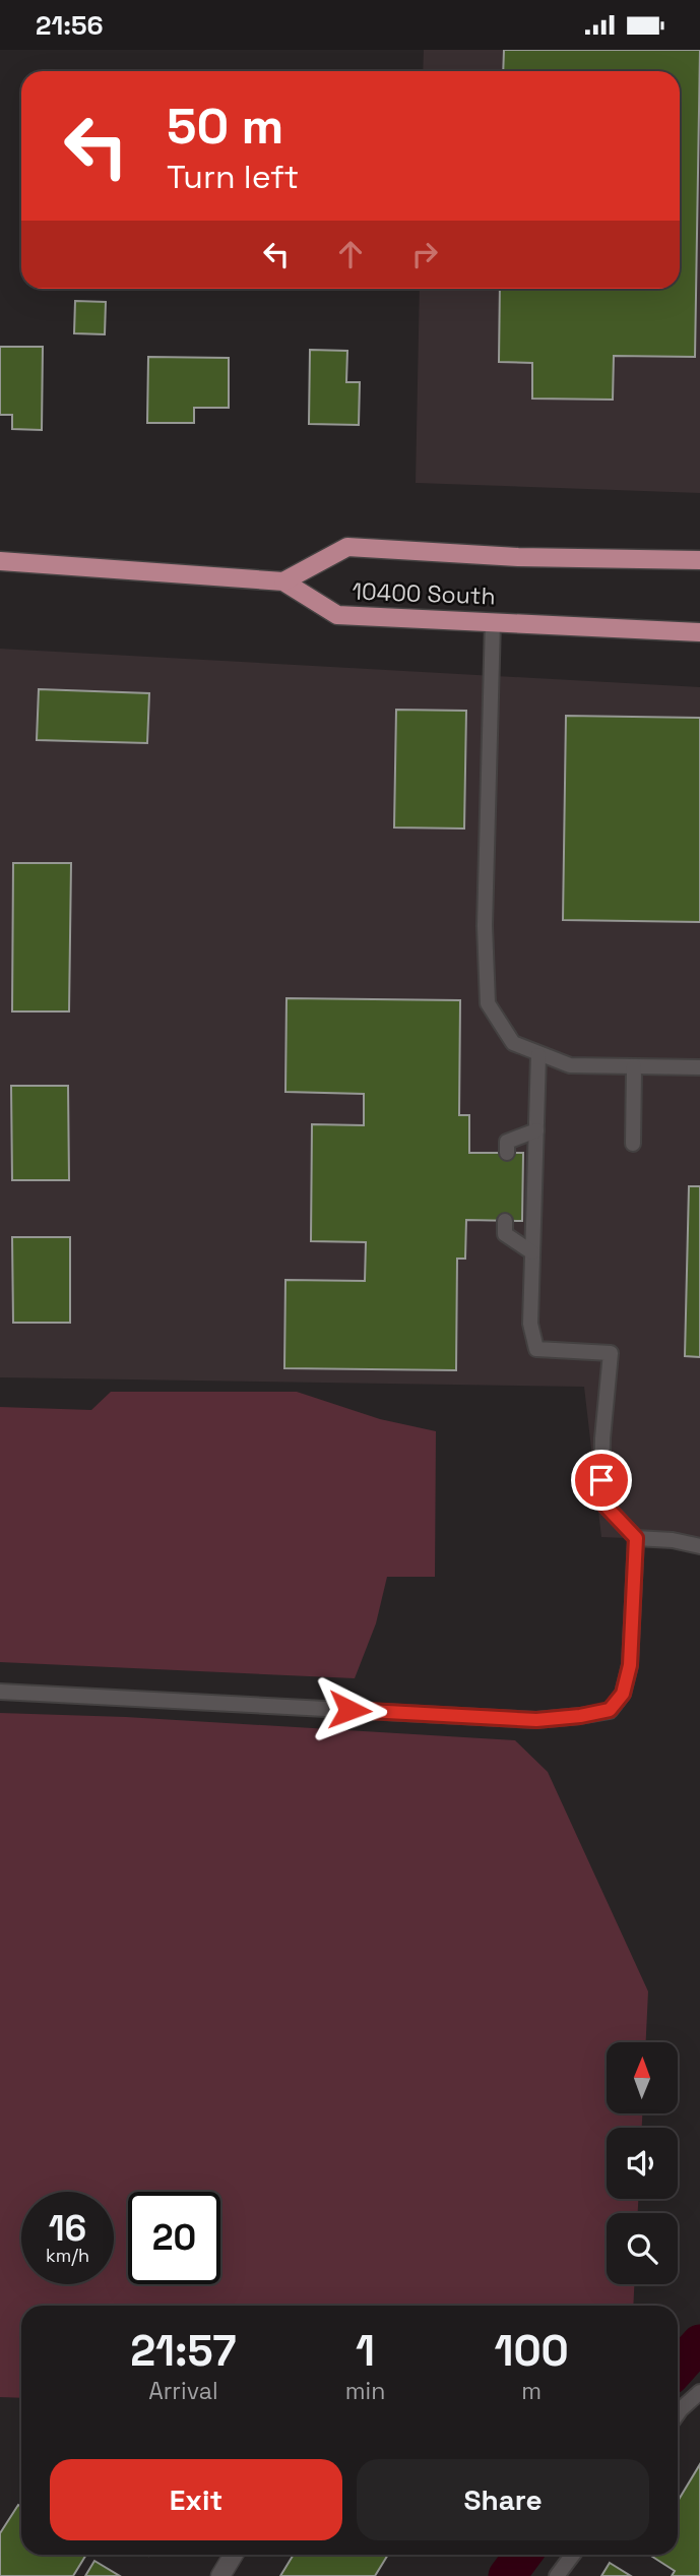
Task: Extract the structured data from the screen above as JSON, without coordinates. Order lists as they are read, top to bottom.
{
  "streets": {
    "main road": ["10400 South"]
  },
  "north": "top",
  "page": {
    "status": "21:56",
    "turn": ["50 m", "Turn left"],
    "speed": "16 km/h",
    "limit": "20",
    "eta": [
      "21:57",
      "Arrival",
      "1",
      "min",
      "100",
      "m"
    ],
    "buttons": ["Exit", "Share"]
  }
}
